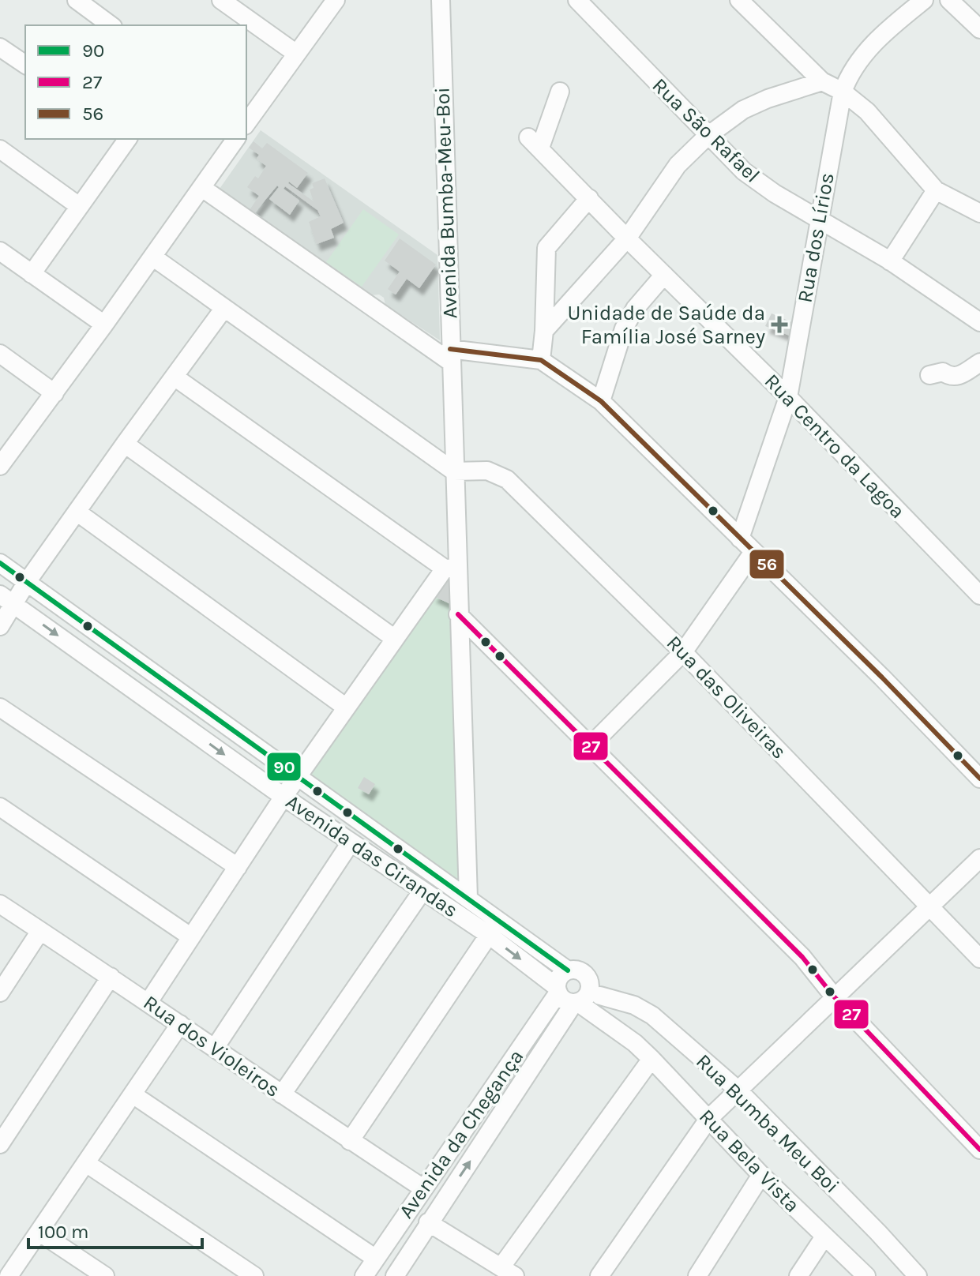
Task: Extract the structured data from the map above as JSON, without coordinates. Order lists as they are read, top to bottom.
{
  "streets": {
    "street": [
      "Rua São Rafael",
      "Avenida Bumba-Meu-Boi",
      "Rua dos Lírios",
      "Rua Centro da Lagoa",
      "Rua das Oliveiras",
      "Avenida das Cirandas",
      "Rua dos Violeiros",
      "Rua Bumba Meu Boi",
      "Avenida da Chegança",
      "Rua Bela Vista"
    ]
  },
  "crossings": [
    ["Rua São Rafael", "Rua dos Lírios"],
    ["Avenida Bumba-Meu-Boi", "Rua das Oliveiras"],
    ["Avenida Bumba-Meu-Boi", "Avenida das Cirandas"],
    ["Rua dos Lírios", "Rua Centro da Lagoa"],
    ["Avenida das Cirandas", "Rua Bumba Meu Boi"],
    ["Avenida das Cirandas", "Avenida da Chegança"],
    ["Rua dos Violeiros", "Avenida da Chegança"],
    ["Rua Bumba Meu Boi", "Avenida da Chegança"]
  ],
  "places": {
    "health": ["Unidade de Saúde da Família José Sarney"]
  },
  "lines": ["transit line 56", "transit line 90", "transit line 27"],
  "legend": ["90", "27", "56"],
  "scale_bar": "100 m"
}
